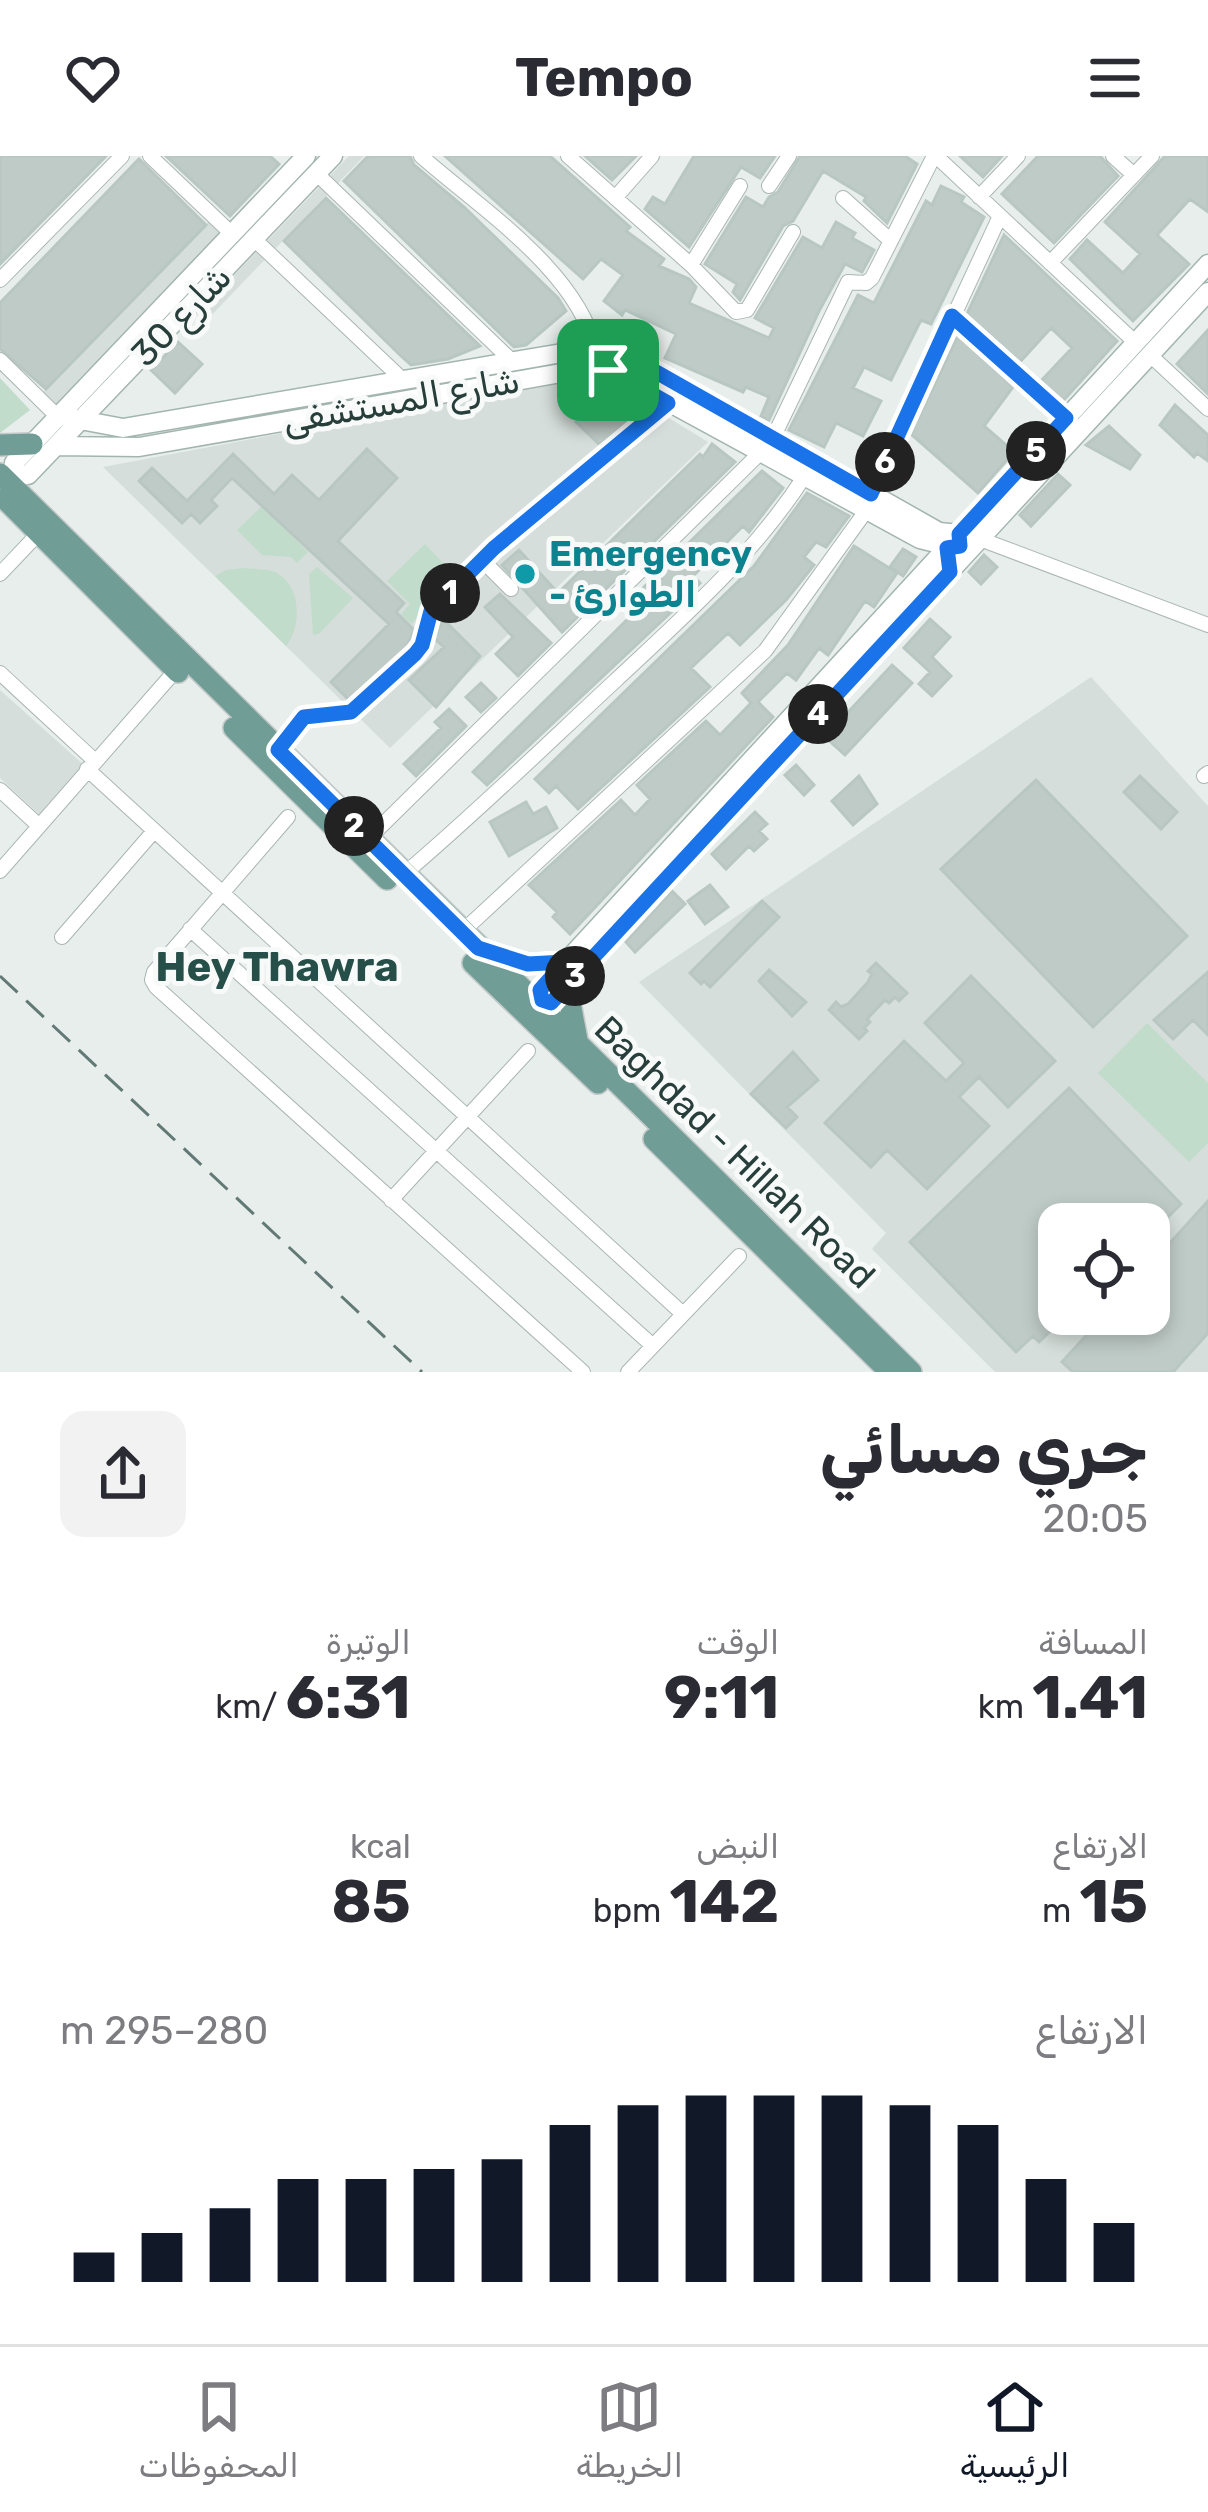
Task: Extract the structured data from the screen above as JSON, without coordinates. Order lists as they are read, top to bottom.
{
  "streets": {
    "main road": ["Baghdad - Hillah Road"],
    "street": ["شارع 30", "شارع المستشفى"]
  },
  "crossings": [
    ["شارع 30", "شارع المستشفى"],
    ["شارع 30", "Baghdad - Hillah Road"]
  ],
  "districts": ["Hey Thawra"],
  "places": ["Emergency - الطوارئ"],
  "page": {
    "header": "Tempo",
    "pins": [
      "5",
      "6",
      "1",
      "4",
      "2",
      "3"
    ],
    "heading": ["جري مسائي", "20:05"],
    "stats": [
      ["المسافة", "1.41 km"],
      ["الوقت", "9:11"],
      ["الوتيرة", "6:31 /km"],
      ["الارتفاع", "15 m"],
      ["النبض", "142 bpm"],
      ["kcal", "85"]
    ],
    "chart": ["الارتفاع", "280–295 m"],
    "tabs": ["الرئيسية", "الخريطة", "المحفوظات"]
  }
}
